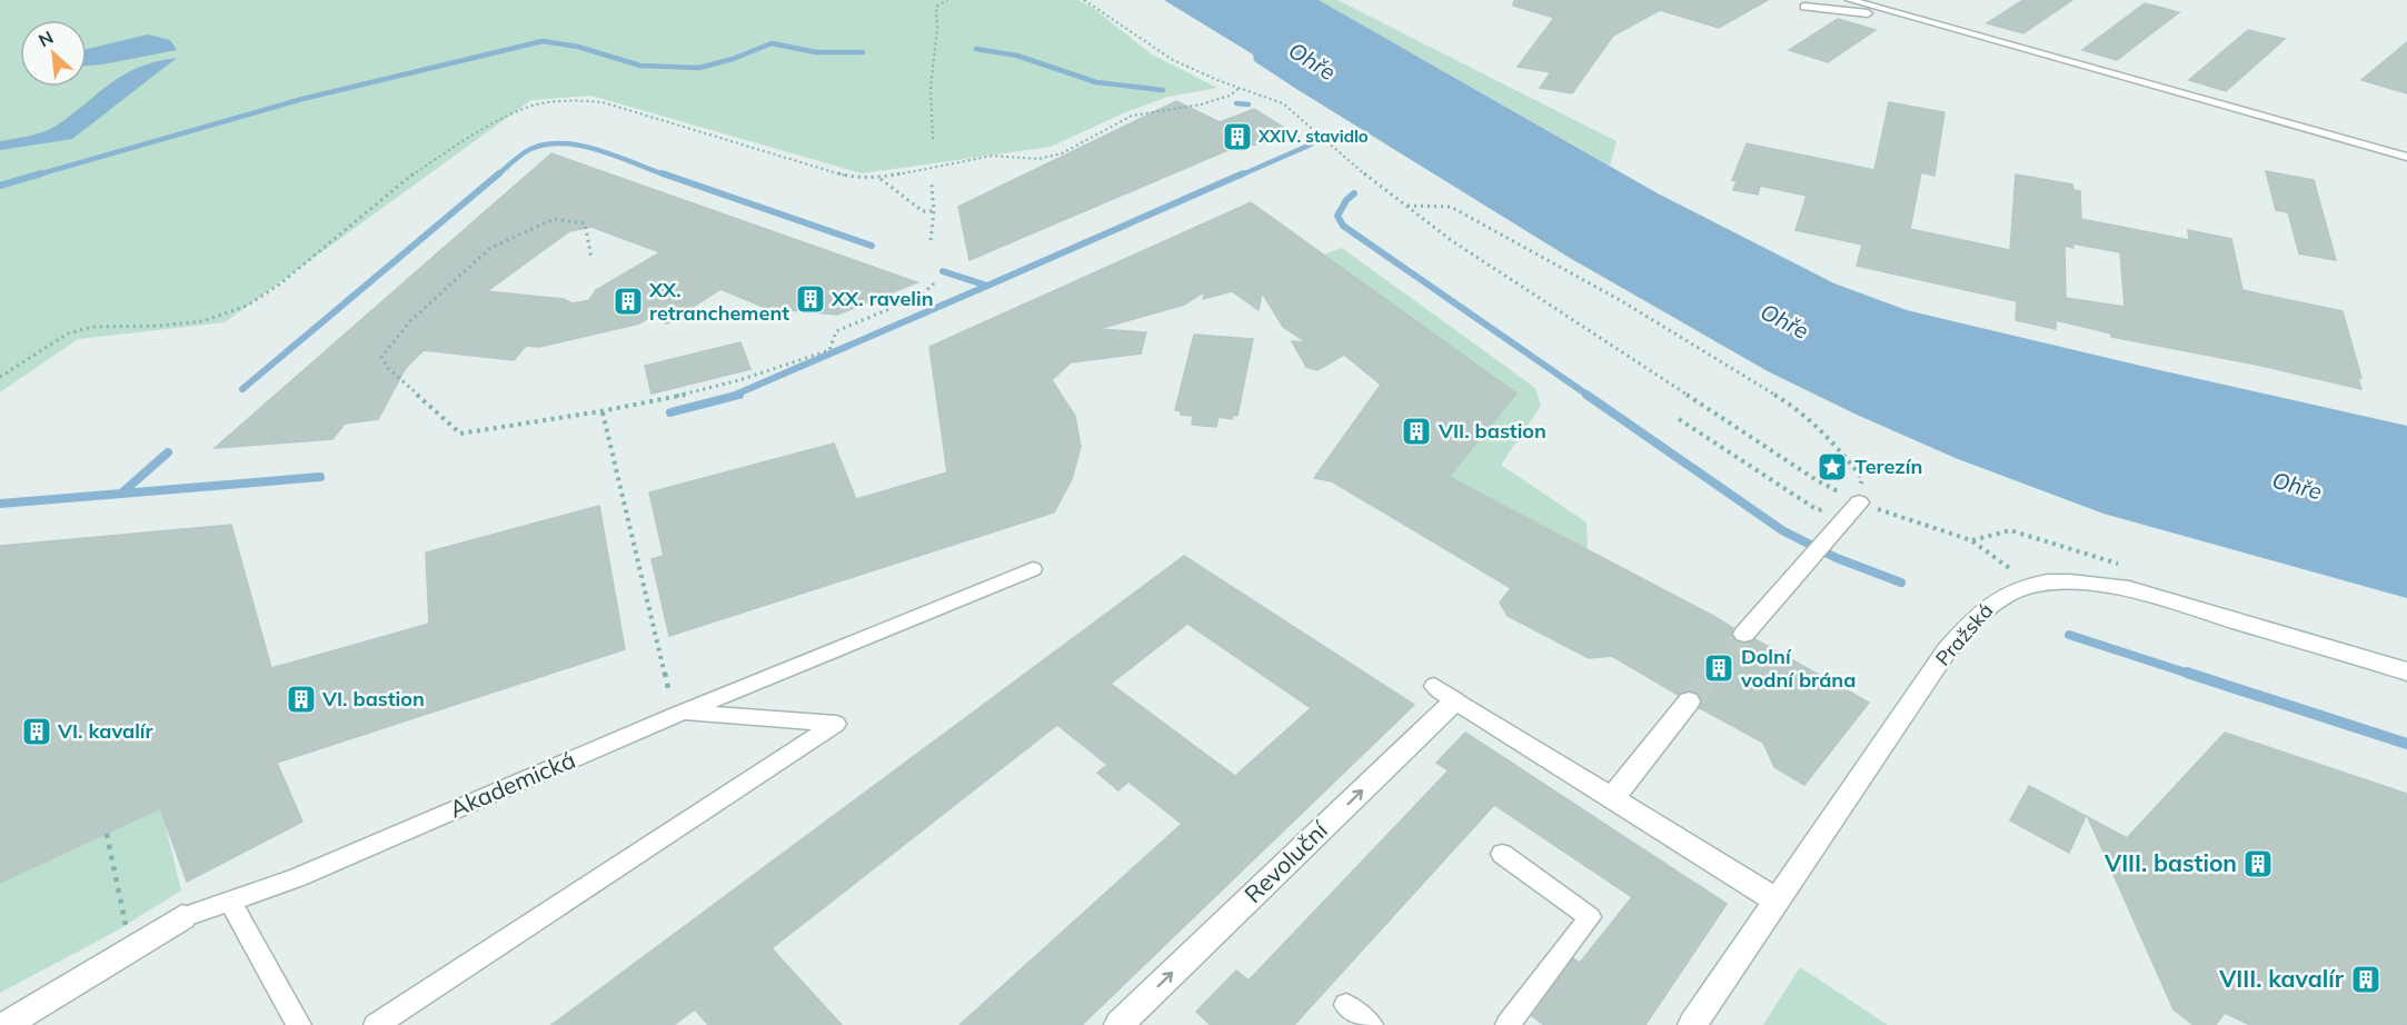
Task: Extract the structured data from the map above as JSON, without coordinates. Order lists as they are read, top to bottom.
{
  "streets": {
    "street": ["Pražská", "Akademická", "Revoluční"]
  },
  "one_way": ["Revoluční"],
  "water": ["Ohře"],
  "places": {
    "building": [
      "XXIV. stavidlo",
      "XX. ravelin",
      "XX. retranchement",
      "VII. bastion",
      "Dolní vodní brána",
      "VI. bastion",
      "VI. kavalír",
      "VIII. bastion",
      "VIII. kavalír"
    ],
    "place": ["Terezín"]
  },
  "north": "top left"
}
